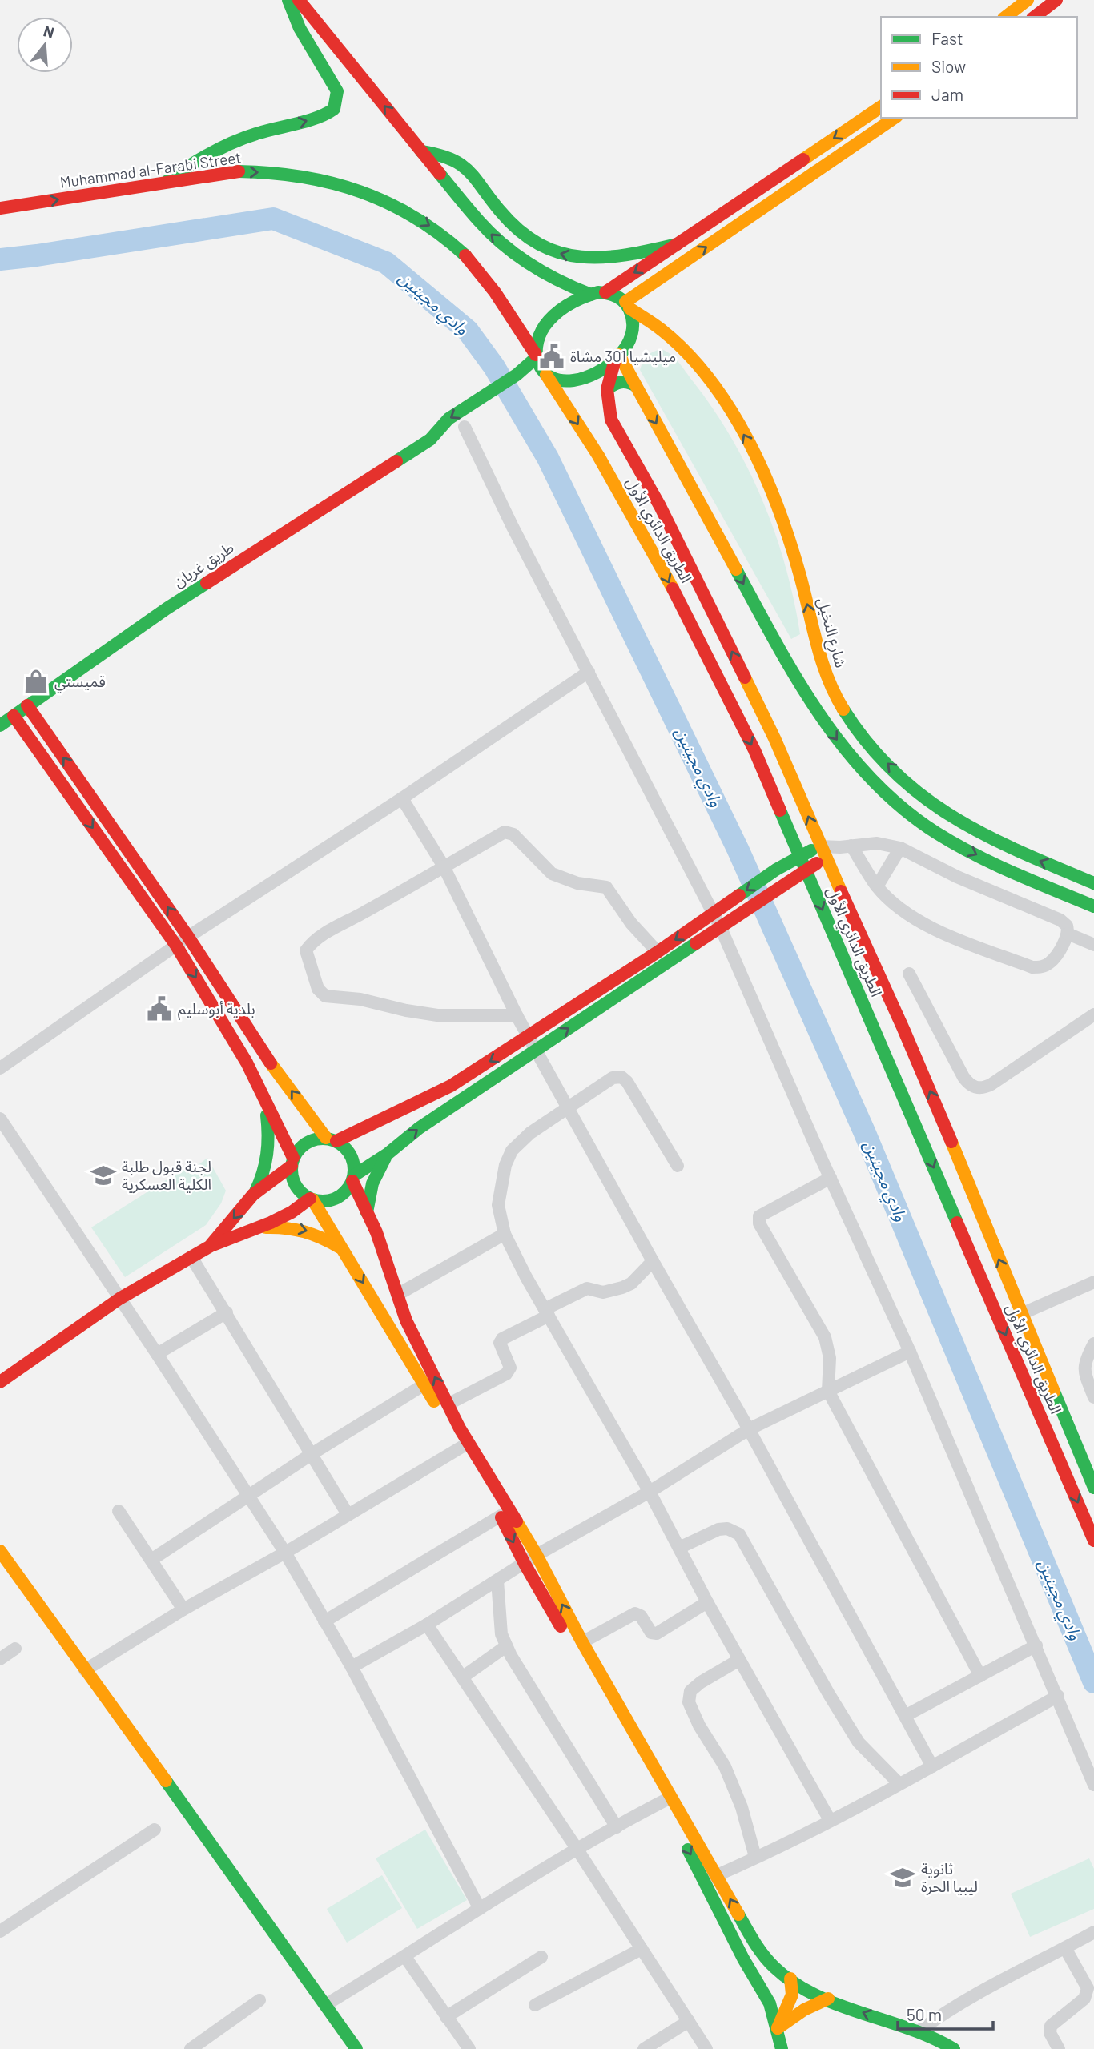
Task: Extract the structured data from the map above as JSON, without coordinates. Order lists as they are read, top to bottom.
{
  "streets": {
    "main road": [
      "Muhammad al-Farabi Street",
      "الطريق الدائري الأول",
      "طريق غريان",
      "شارع النخيل"
    ]
  },
  "crossings": [
    ["Muhammad al-Farabi Street", "الطريق الدائري الأول"],
    ["Muhammad al-Farabi Street", "طريق غريان"],
    ["Muhammad al-Farabi Street", "شارع النخيل"],
    ["الطريق الدائري الأول", "طريق غريان"],
    ["الطريق الدائري الأول", "شارع النخيل"],
    ["طريق غريان", "شارع النخيل"]
  ],
  "water": ["وادي مجينين"],
  "places": {
    "public building": ["ميليشيا 301 مشاة", "بلدية أبوسليم"],
    "shop": ["قميستي"],
    "school or university": ["لجنة قبول طلبة الكلية العسكرية", "ثانوية ليبيا الحرة"]
  },
  "legend": ["Fast", "Slow", "Jam"],
  "scale_bar": "50 m",
  "north": "top"
}
